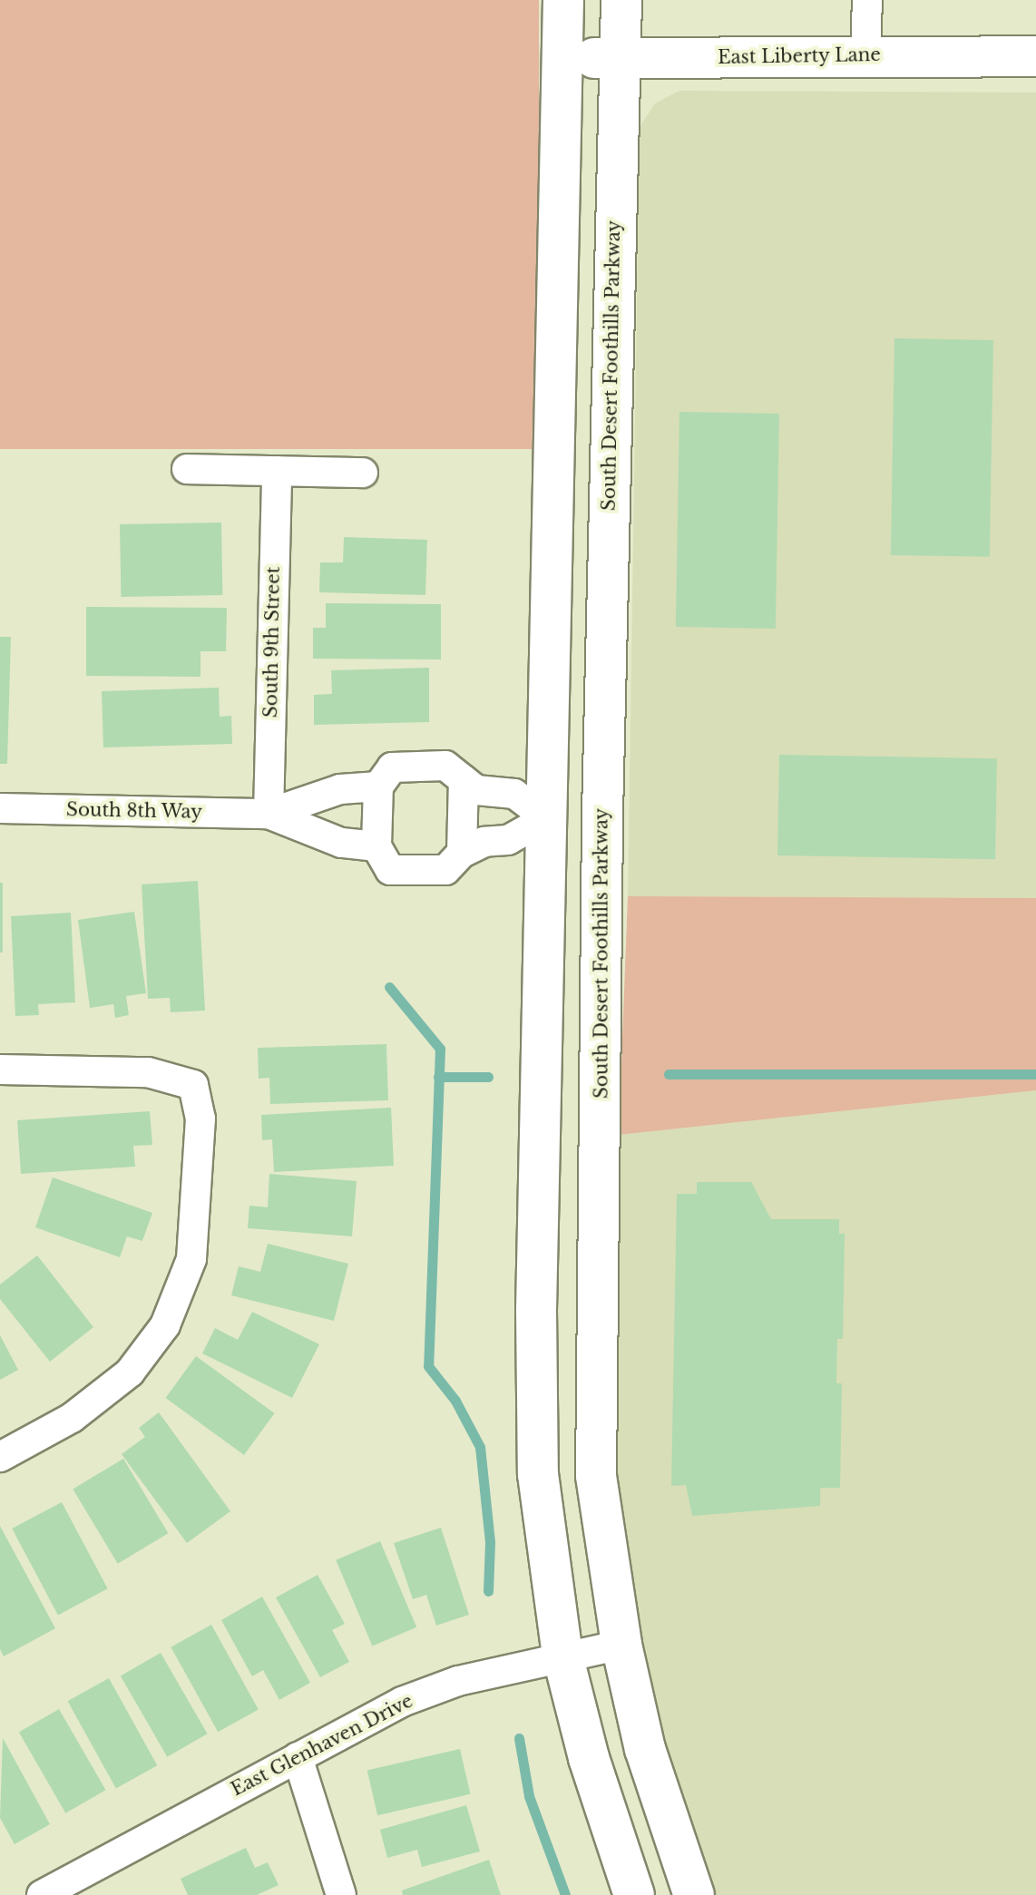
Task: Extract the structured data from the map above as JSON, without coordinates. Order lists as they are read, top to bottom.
{
  "streets": {
    "street": [
      "East Liberty Lane",
      "South Desert Foothills Parkway",
      "South 9th Street",
      "South 8th Way",
      "East Glenhaven Drive"
    ]
  },
  "crossings": [
    ["East Liberty Lane", "South Desert Foothills Parkway"],
    ["South Desert Foothills Parkway", "East Glenhaven Drive"],
    ["South 9th Street", "South 8th Way"]
  ]
}
